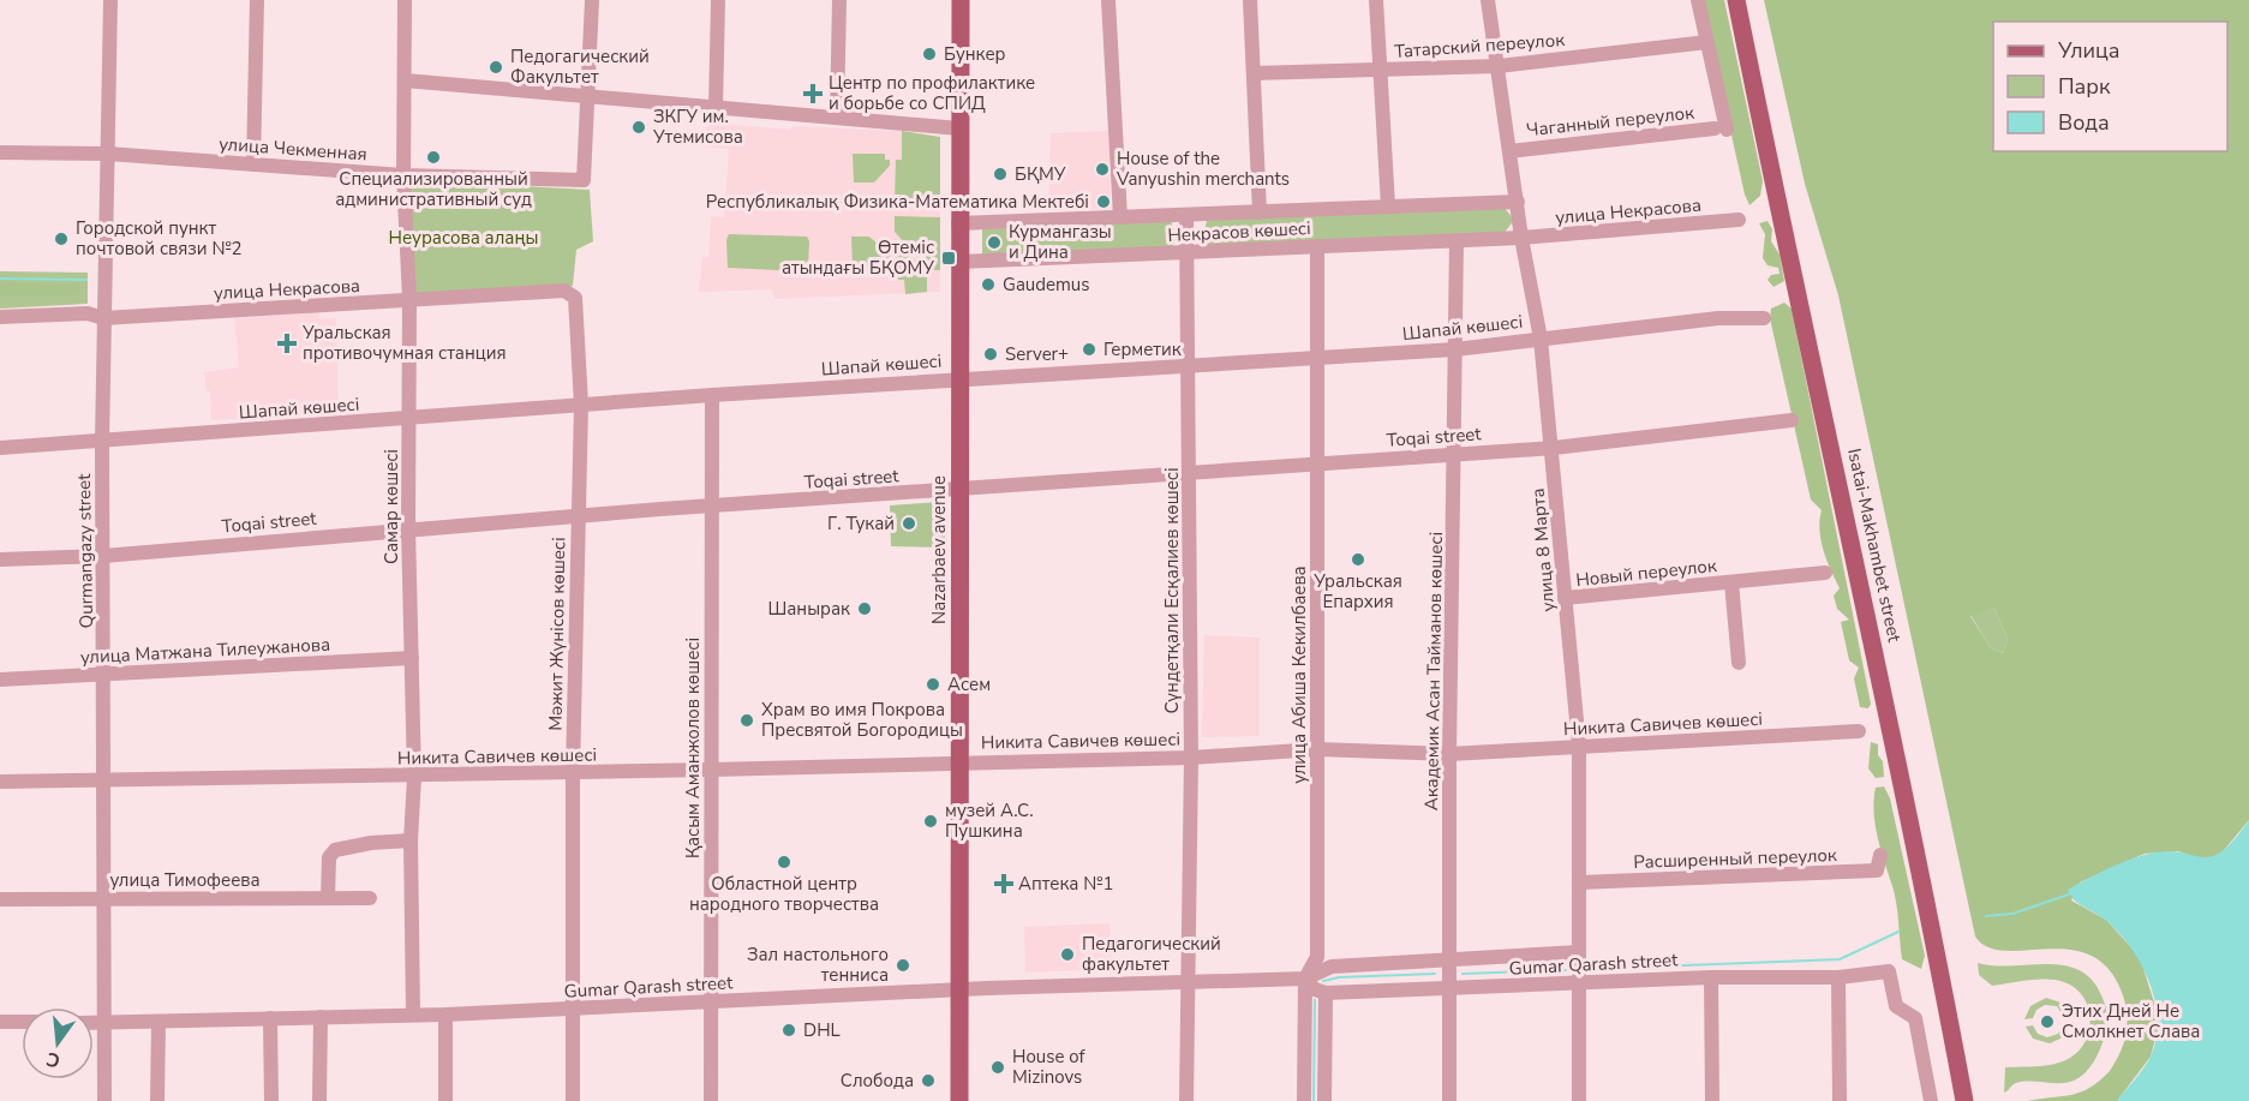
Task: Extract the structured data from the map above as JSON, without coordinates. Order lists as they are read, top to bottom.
{
  "streets": {
    "main road": ["Isatai-Makhambet street", "Nazarbaev avenue"],
    "street": [
      "Татарский переулок",
      "Чаганный переулок",
      "улица Чекменная",
      "улица Некрасова",
      "Некрасов көшесі",
      "Шапай көшесі",
      "Toqai street",
      "Самар көшесі",
      "улица 8 Марта",
      "Qurmangazy street",
      "Новый переулок",
      "Сүндетқали Есқалиев көшесі",
      "Мәжит Жүнісов көшесі",
      "улица Матжана Тилеужанова",
      "Академик Асан Тайманов көшесі",
      "улица Абиша Кекилбаева",
      "Никита Савичев көшесі",
      "Қасым Аманжолов көшесі",
      "Расширенный переулок",
      "улица Тимофеева",
      "Gumar Qarash street"
    ]
  },
  "crossings": [
    ["Татарский переулок", "Чаганный переулок"],
    ["Татарский переулок", "улица 8 Марта"],
    ["Чаганный переулок", "улица 8 Марта"],
    ["улица Чекменная", "Самар көшесі"],
    ["улица Чекменная", "Qurmangazy street"],
    ["улица Некрасова", "Некрасов көшесі"],
    ["улица Некрасова", "Самар көшесі"],
    ["улица Некрасова", "улица 8 Марта"],
    ["улица Некрасова", "Qurmangazy street"],
    ["улица Некрасова", "Мәжит Жүнісов көшесі"],
    ["Некрасов көшесі", "Nazarbaev avenue"],
    ["Некрасов көшесі", "улица 8 Марта"],
    ["Некрасов көшесі", "Сүндетқали Есқалиев көшесі"],
    ["Некрасов көшесі", "Академик Асан Тайманов көшесі"],
    ["Некрасов көшесі", "улица Абиша Кекилбаева"],
    ["Шапай көшесі", "Самар көшесі"],
    ["Шапай көшесі", "Nazarbaev avenue"],
    ["Шапай көшесі", "улица 8 Марта"],
    ["Шапай көшесі", "Qurmangazy street"],
    ["Шапай көшесі", "Сүндетқали Есқалиев көшесі"],
    ["Шапай көшесі", "Мәжит Жүнісов көшесі"],
    ["Шапай көшесі", "Академик Асан Тайманов көшесі"],
    ["Шапай көшесі", "улица Абиша Кекилбаева"],
    ["Шапай көшесі", "Қасым Аманжолов көшесі"],
    ["Toqai street", "Самар көшесі"],
    ["Toqai street", "Nazarbaev avenue"],
    ["Toqai street", "улица 8 Марта"],
    ["Toqai street", "Qurmangazy street"],
    ["Toqai street", "Сүндетқали Есқалиев көшесі"],
    ["Toqai street", "Мәжит Жүнісов көшесі"],
    ["Toqai street", "Академик Асан Тайманов көшесі"],
    ["Toqai street", "улица Абиша Кекилбаева"],
    ["Toqai street", "Қасым Аманжолов көшесі"],
    ["Самар көшесі", "улица Матжана Тилеужанова"],
    ["Самар көшесі", "Никита Савичев көшесі"],
    ["Самар көшесі", "Gumar Qarash street"],
    ["Nazarbaev avenue", "Никита Савичев көшесі"],
    ["Nazarbaev avenue", "Gumar Qarash street"],
    ["улица 8 Марта", "Новый переулок"],
    ["улица 8 Марта", "Никита Савичев көшесі"],
    ["улица 8 Марта", "Расширенный переулок"],
    ["улица 8 Марта", "Gumar Qarash street"],
    ["Qurmangazy street", "улица Матжана Тилеужанова"],
    ["Qurmangazy street", "Никита Савичев көшесі"],
    ["Qurmangazy street", "улица Тимофеева"],
    ["Qurmangazy street", "Gumar Qarash street"],
    ["Сүндетқали Есқалиев көшесі", "Никита Савичев көшесі"],
    ["Сүндетқали Есқалиев көшесі", "Gumar Qarash street"],
    ["Мәжит Жүнісов көшесі", "Никита Савичев көшесі"],
    ["Мәжит Жүнісов көшесі", "Gumar Qarash street"],
    ["Академик Асан Тайманов көшесі", "Никита Савичев көшесі"],
    ["Академик Асан Тайманов көшесі", "Gumar Qarash street"],
    ["улица Абиша Кекилбаева", "Никита Савичев көшесі"],
    ["улица Абиша Кекилбаева", "Gumar Qarash street"],
    ["Никита Савичев көшесі", "Қасым Аманжолов көшесі"],
    ["Қасым Аманжолов көшесі", "Gumar Qarash street"]
  ],
  "parks": ["Неурасова алаңы"],
  "places": {
    "other": [
      "Бункер",
      "Педогагический Факультет",
      "ЗКГУ им. Утемисова",
      "Специализированный административный суд",
      "House of the Vanyushin merchants",
      "БҚМУ",
      "Республикалық Физика-Математика Мектебі",
      "Городской пункт почтовой связи №2",
      "Курмангазы и Дина",
      "Gaudemus",
      "Герметик",
      "Server+",
      "Г. Тукай",
      "Уральская Епархия",
      "Шанырак",
      "Асем",
      "Храм во имя Покрова Пресвятой Богородицы",
      "музей А.С. Пушкина",
      "Областной центр народного творчества",
      "Педагогический факультет",
      "Зал настольного тенниса",
      "Этих Дней Не Смолкнет Слава",
      "DHL",
      "House of Mizinovs",
      "Слобода"
    ],
    "health": ["Центр по профилактике и борьбе со СПИД", "Уральская противочумная станция", "Аптека №1"],
    "transit": ["Өтеміс атындағы БҚОМУ"]
  },
  "legend": ["Улица", "Парк", "Вода"],
  "north": "bottom"
}
